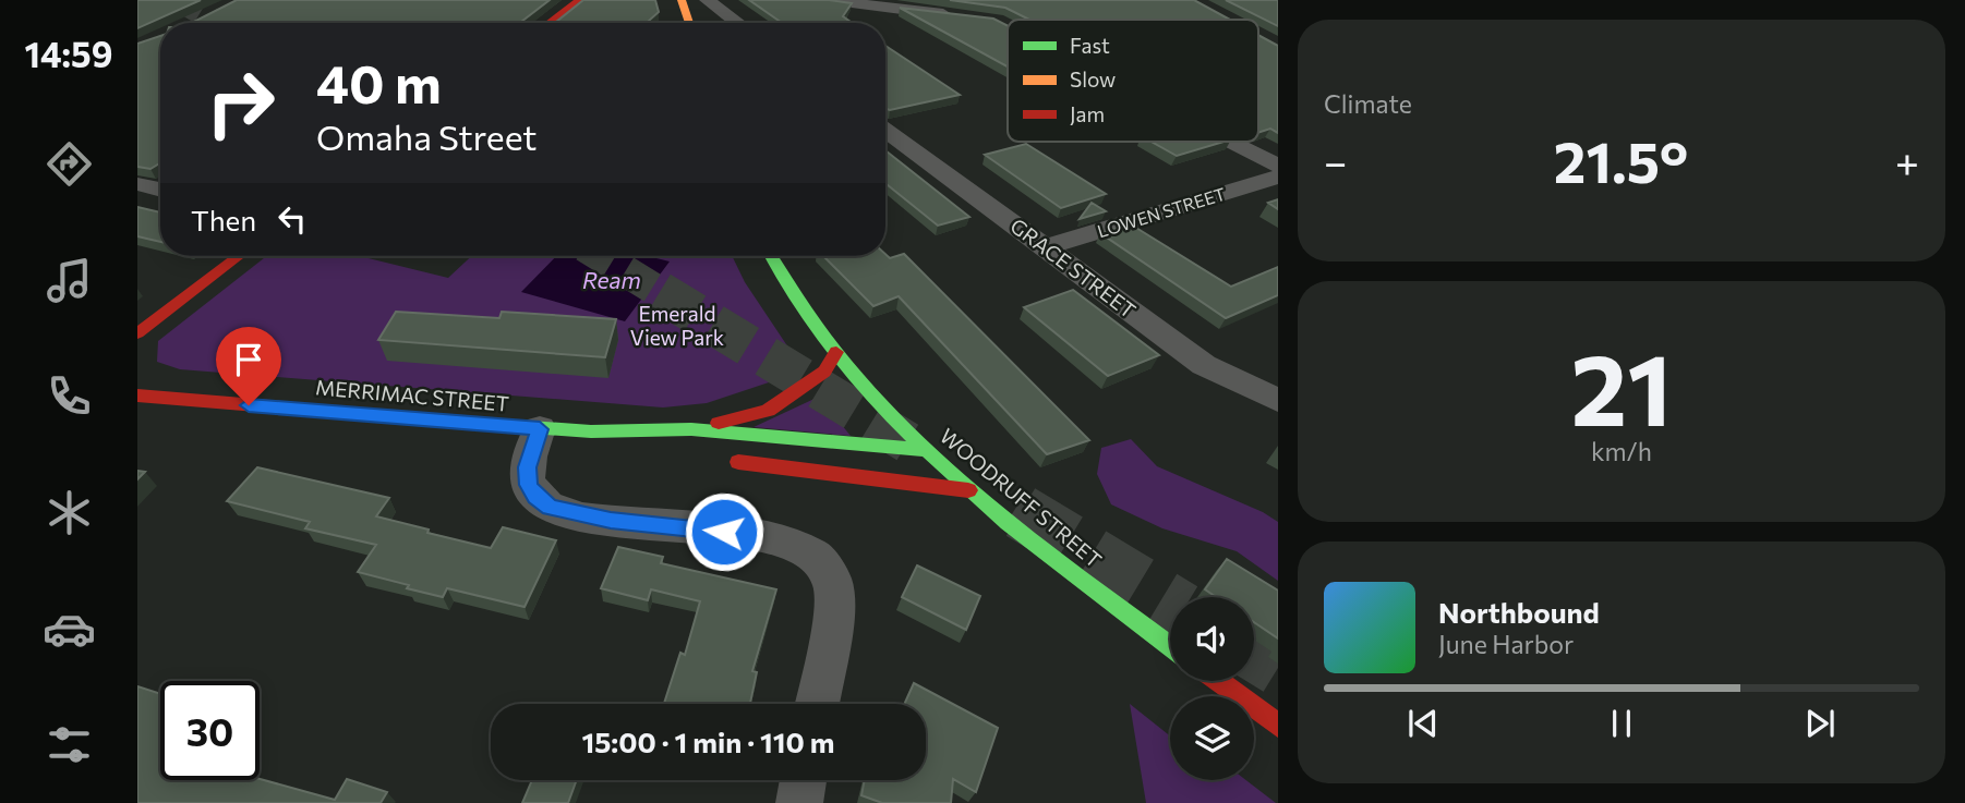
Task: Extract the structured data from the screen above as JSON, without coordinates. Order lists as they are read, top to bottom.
{
  "streets": {
    "street": [
      "LOWEN STREET",
      "GRACE STREET",
      "MERRIMAC STREET",
      "WOODRUFF STREET"
    ]
  },
  "crossings": [
    ["LOWEN STREET", "GRACE STREET"],
    ["MERRIMAC STREET", "WOODRUFF STREET"]
  ],
  "water": ["Ream"],
  "parks": ["Emerald View Park"],
  "legend": ["Fast", "Slow", "Jam"],
  "page": {
    "tabs": "14:59",
    "tile": [
      "Climate",
      ["21", "km/h"]
    ],
    "turn": ["40 m", "Omaha Street"],
    "heat": ["−", "21.5°", "+"],
    "then": "Then",
    "song": ["Northbound", "June Harbor"],
    "limit": "30",
    "trip": "15:00 · 1 min · 110 m"
  }
}
